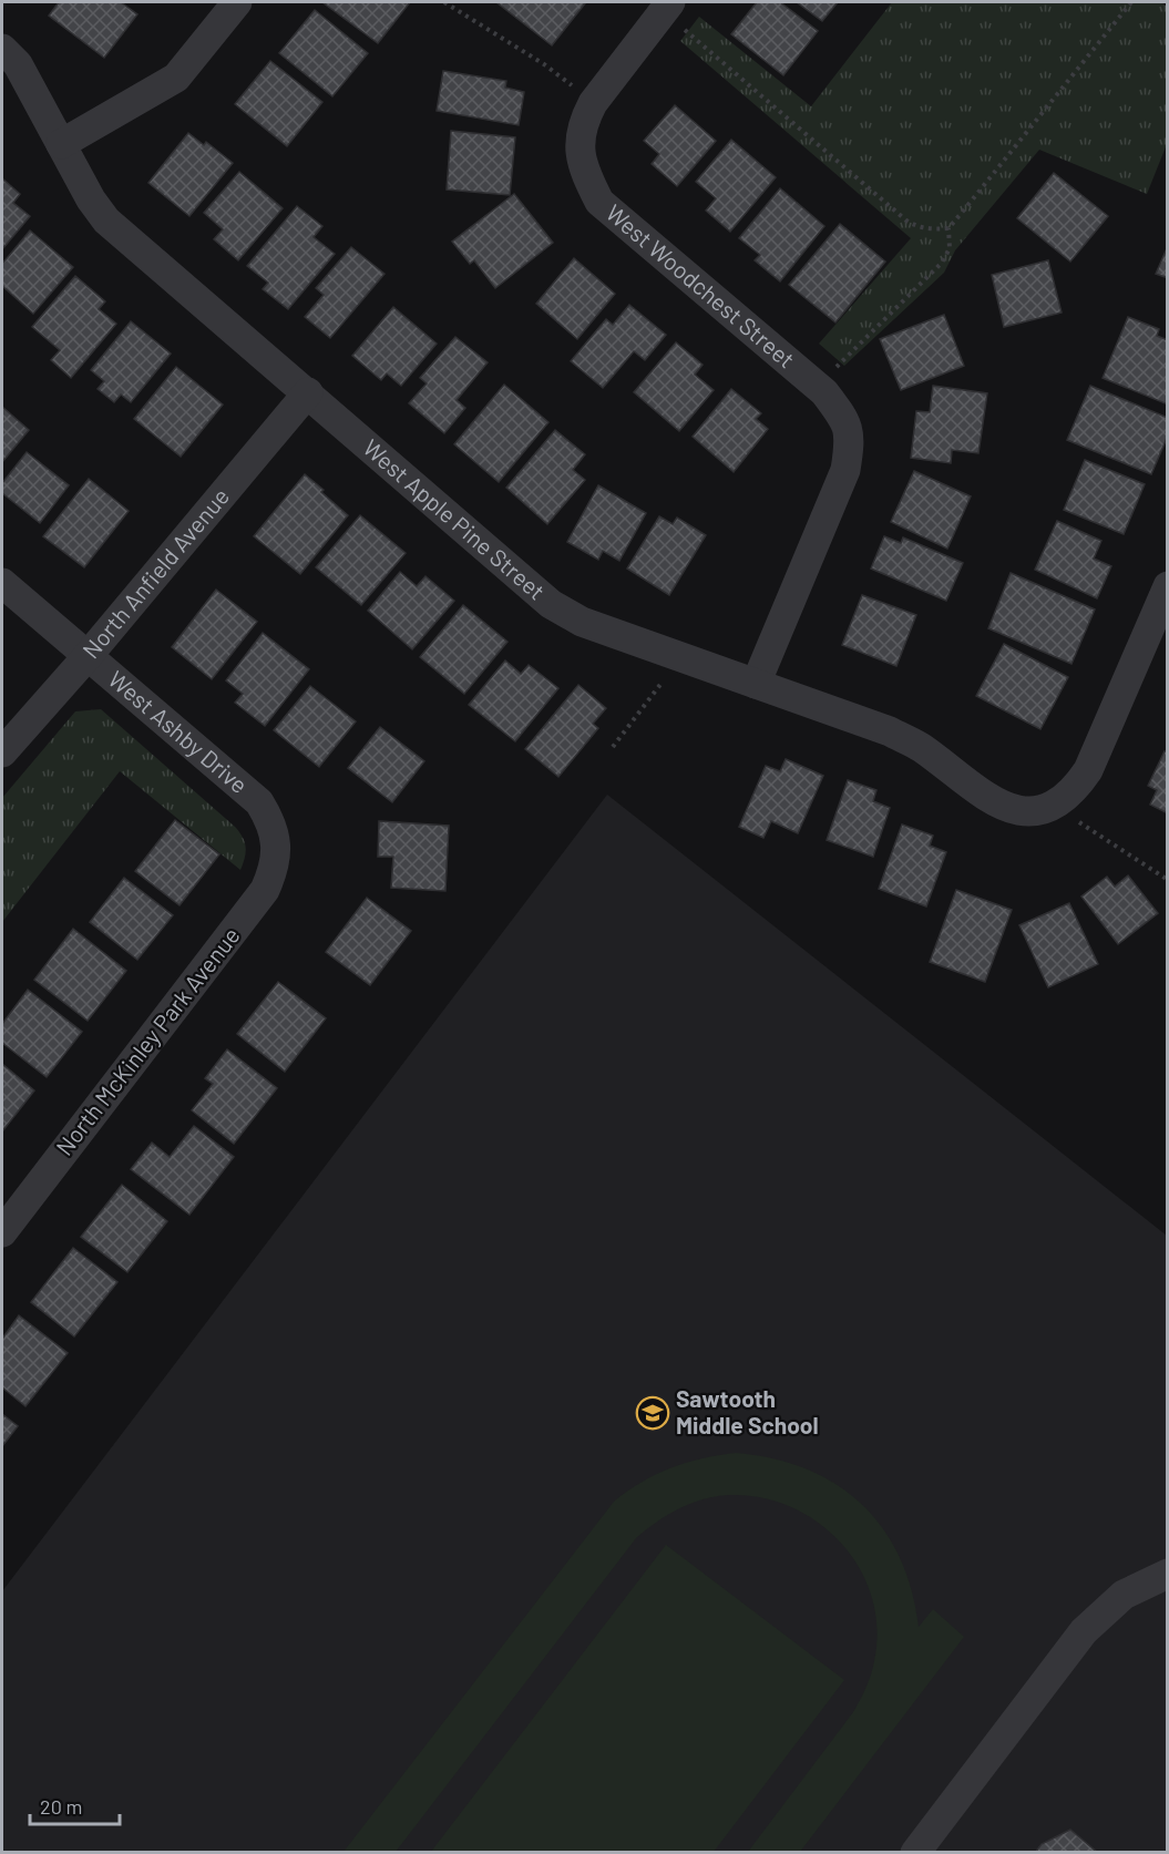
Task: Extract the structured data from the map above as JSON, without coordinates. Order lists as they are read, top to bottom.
{
  "streets": {
    "street": [
      "West Woodchest Street",
      "West Apple Pine Street",
      "North Anfield Avenue",
      "West Ashby Drive",
      "North McKinley Park Avenue"
    ]
  },
  "crossings": [
    ["West Woodchest Street", "West Apple Pine Street"],
    ["West Apple Pine Street", "North Anfield Avenue"],
    ["North Anfield Avenue", "West Ashby Drive"],
    ["West Ashby Drive", "North McKinley Park Avenue"]
  ],
  "places": {
    "school or university": ["Sawtooth Middle School"]
  },
  "scale_bar": "20 m"
}
